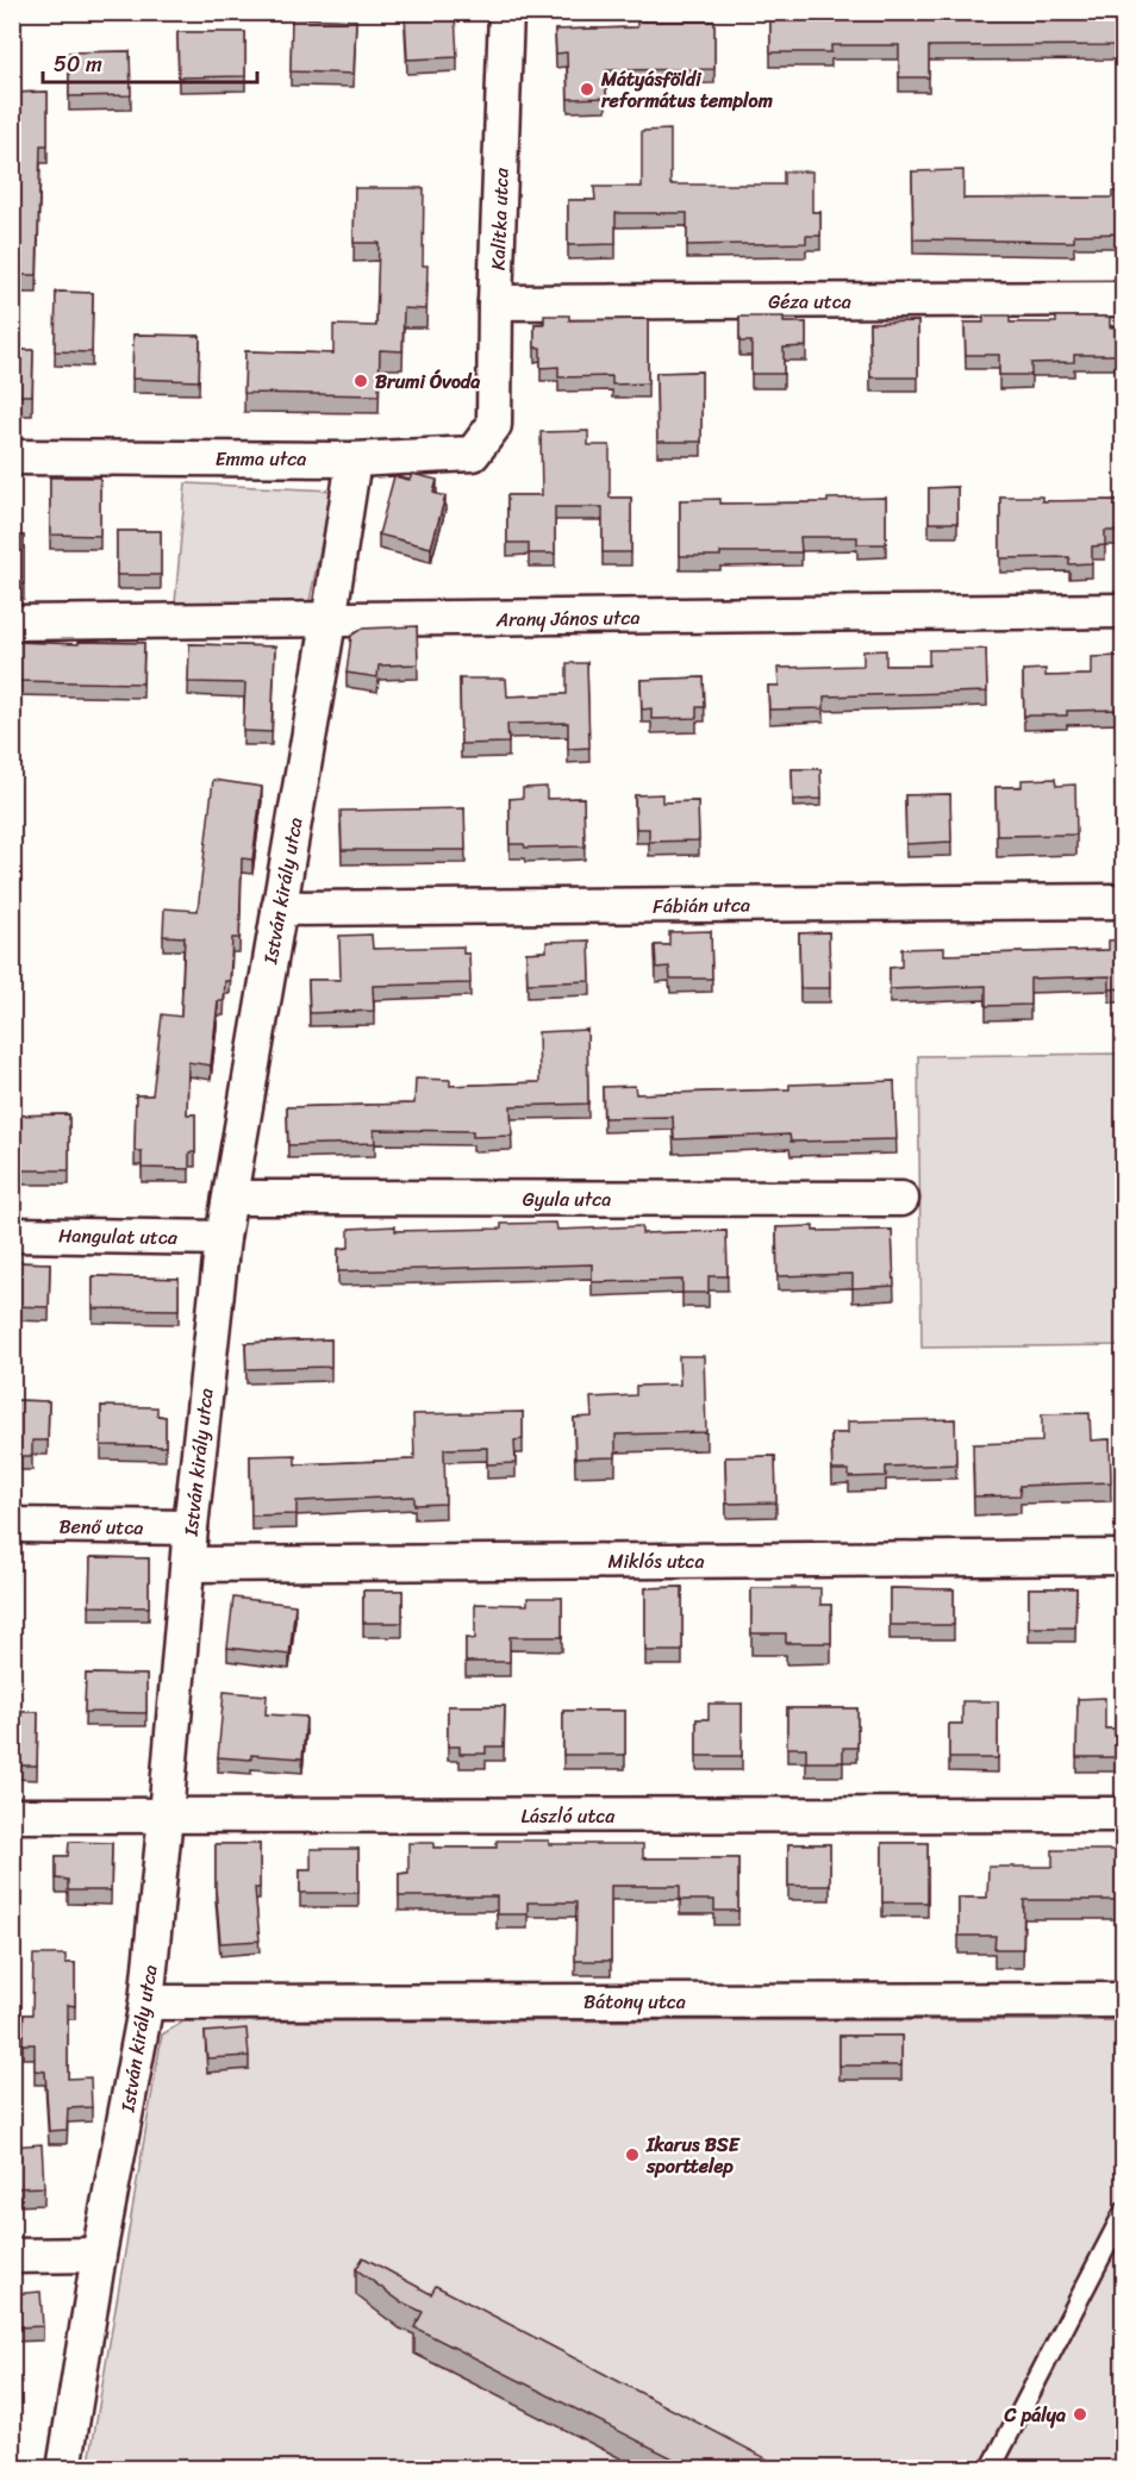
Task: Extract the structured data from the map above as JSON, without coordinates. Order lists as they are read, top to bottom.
{
  "streets": {
    "street": [
      "Kalitka utca",
      "Géza utca",
      "Emma utca",
      "Arany János utca",
      "István király utca",
      "Fábián utca",
      "Gyula utca",
      "Hangulat utca",
      "Benő utca",
      "Miklós utca",
      "László utca",
      "Bátony utca"
    ]
  },
  "crossings": [
    ["Kalitka utca", "Géza utca"],
    ["Kalitka utca", "Emma utca"],
    ["Emma utca", "István király utca"],
    ["Arany János utca", "István király utca"],
    ["István király utca", "Fábián utca"],
    ["István király utca", "Gyula utca"],
    ["István király utca", "Hangulat utca"],
    ["István király utca", "Benő utca"],
    ["István király utca", "Miklós utca"],
    ["István király utca", "László utca"],
    ["István király utca", "Bátony utca"]
  ],
  "places": [
    "Mátyásföldi református templom",
    "Brumi Óvoda",
    "Ikarus BSE sporttelep",
    "C pálya"
  ],
  "scale_bar": "50 m"
}
